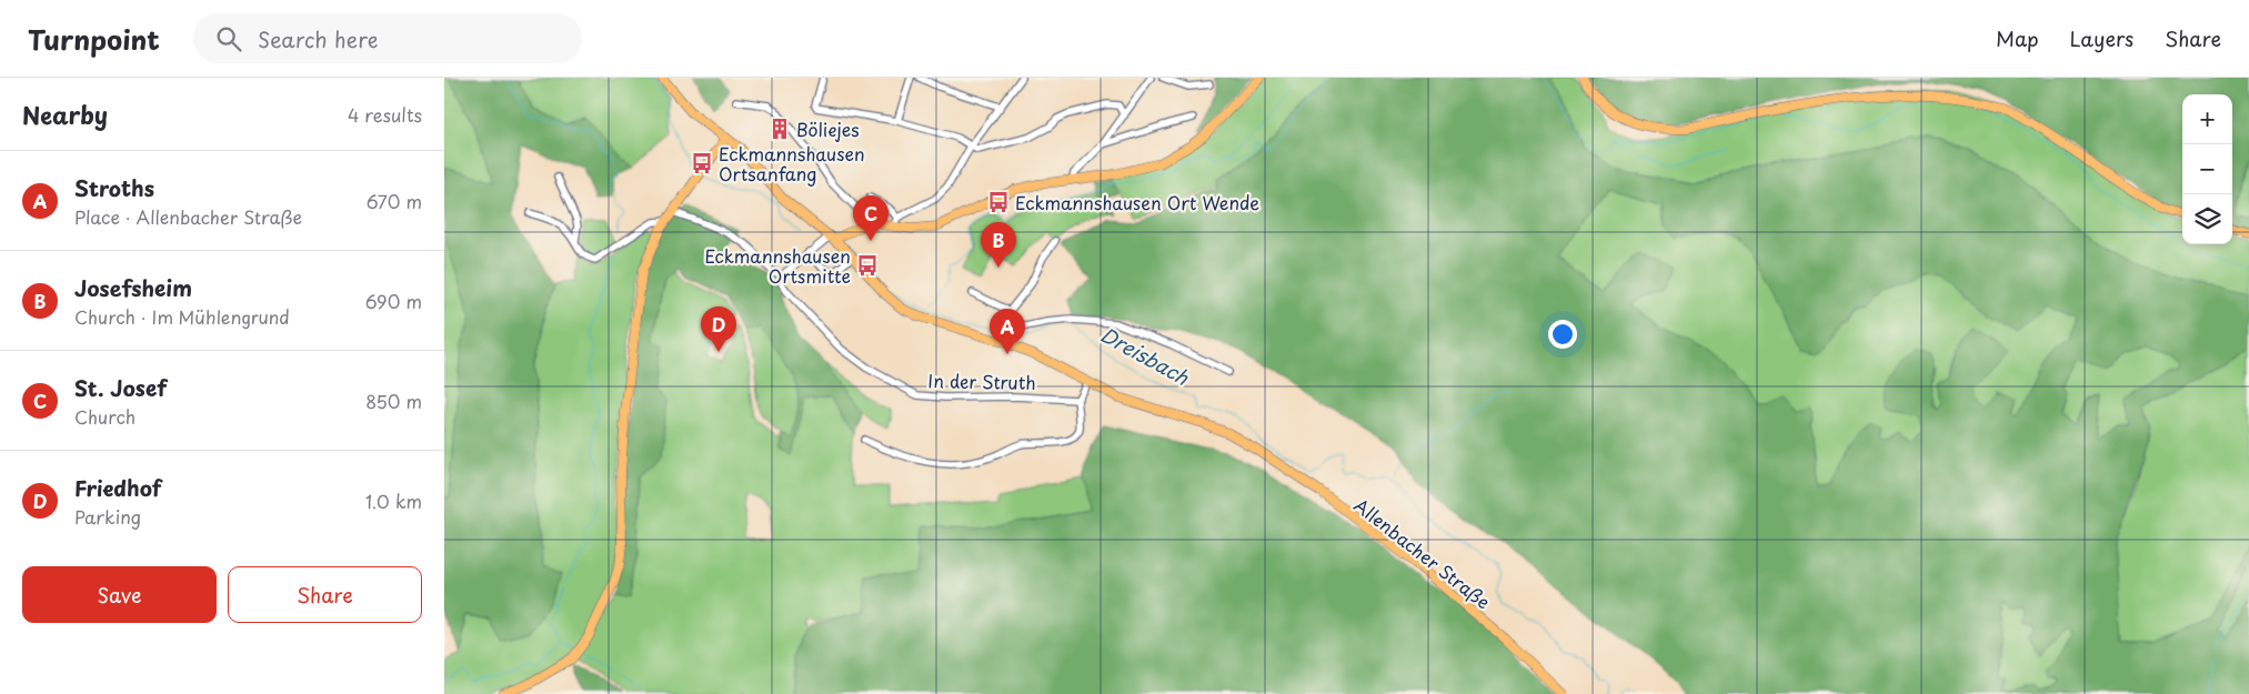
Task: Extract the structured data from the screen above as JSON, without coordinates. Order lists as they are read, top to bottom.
{
  "streets": {
    "main road": ["Allenbacher Straße"],
    "street": ["In der Struth"]
  },
  "water": ["Dreisbach"],
  "places": {
    "building": ["Böliejes"],
    "bus stop": ["Eckmannshausen Ortsanfang", "Eckmannshausen Ort Wende", "Eckmannshausen Ortsmitte"]
  },
  "page": {
    "header": "Turnpoint",
    "search": "Search here",
    "nav": ["Map", "Layers", "Share"],
    "heading": ["Nearby", "4 results"],
    "map_buttons": ["+", "−"],
    "list": [
      {
        "mark": "A",
        "name": "Stroths",
        "note": "Place · Allenbacher Straße",
        "value": "670 m"
      },
      {
        "mark": "B",
        "name": "Josefsheim",
        "note": "Church · Im Mühlengrund",
        "value": "690 m"
      },
      {
        "mark": "C",
        "name": "St. Josef",
        "note": "Church",
        "value": "850 m"
      },
      {
        "mark": "D",
        "name": "Friedhof",
        "note": "Parking",
        "value": "1.0 km"
      }
    ],
    "pins": [
      "C",
      "B",
      "D",
      "A"
    ],
    "buttons": ["Save", "Share"]
  }
}
